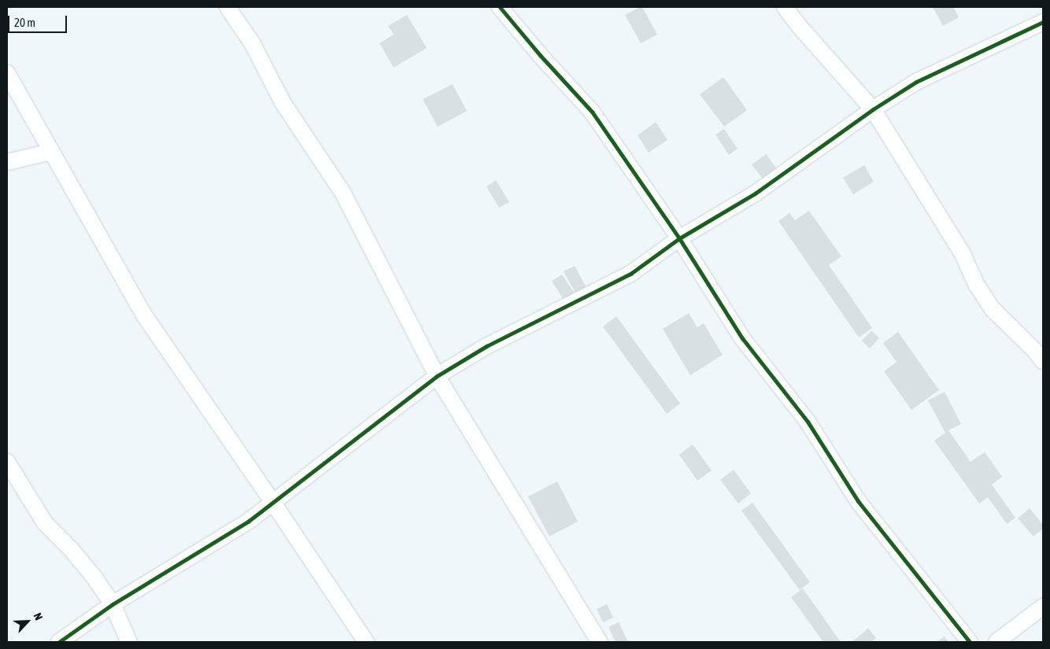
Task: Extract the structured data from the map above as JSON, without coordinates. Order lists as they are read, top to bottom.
{
  "scale_bar": "20 m",
  "north": "top right"
}
